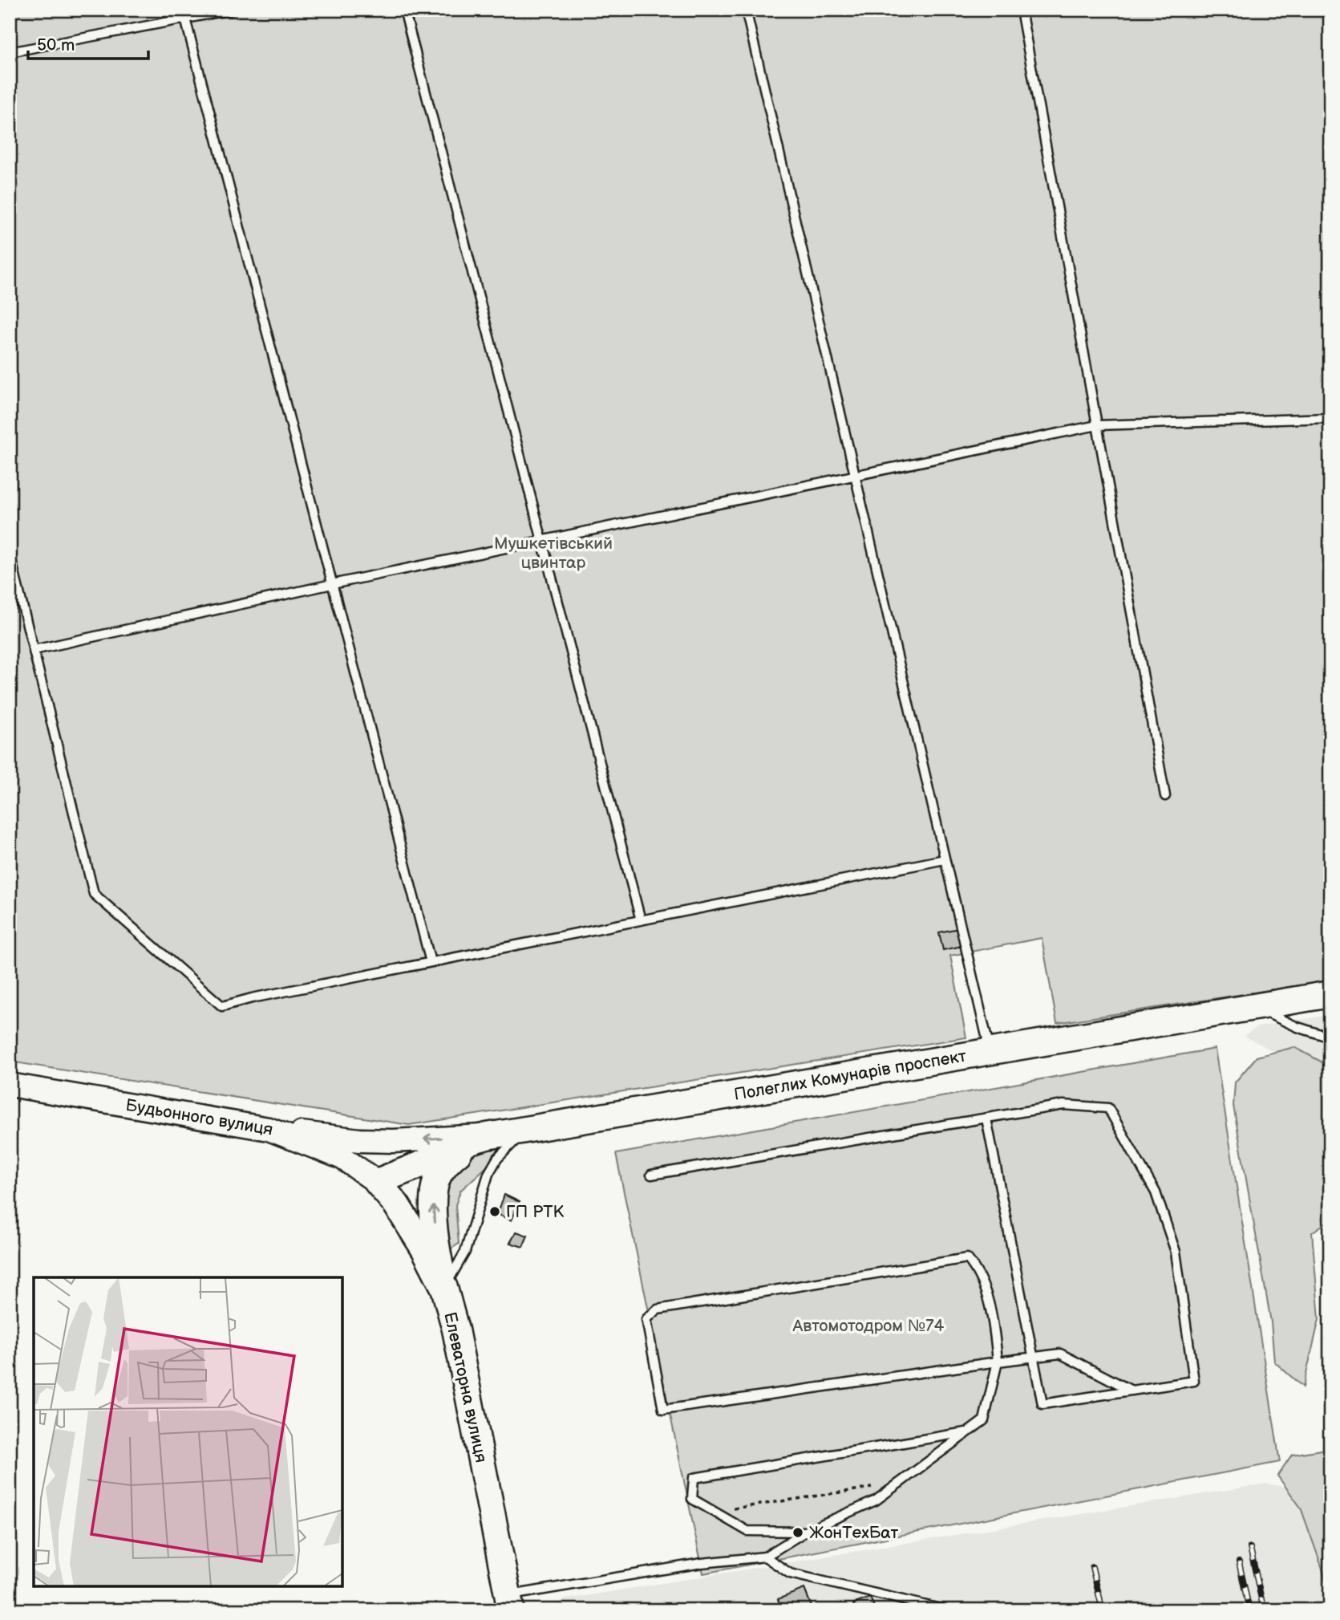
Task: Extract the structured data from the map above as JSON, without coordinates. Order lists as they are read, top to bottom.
{
  "streets": {
    "main road": ["Полеглих Комунарів проспект", "Будьонного вулиця", "Елеваторна вулиця"]
  },
  "crossings": [
    ["Полеглих Комунарів проспект", "Будьонного вулиця"],
    ["Полеглих Комунарів проспект", "Елеваторна вулиця"],
    ["Будьонного вулиця", "Елеваторна вулиця"]
  ],
  "parks": ["Мушкетівський цвинтар", "Автомотодром №74"],
  "places": ["ГП РТК", "ЖонТехБат"],
  "scale_bar": "50 m"
}
